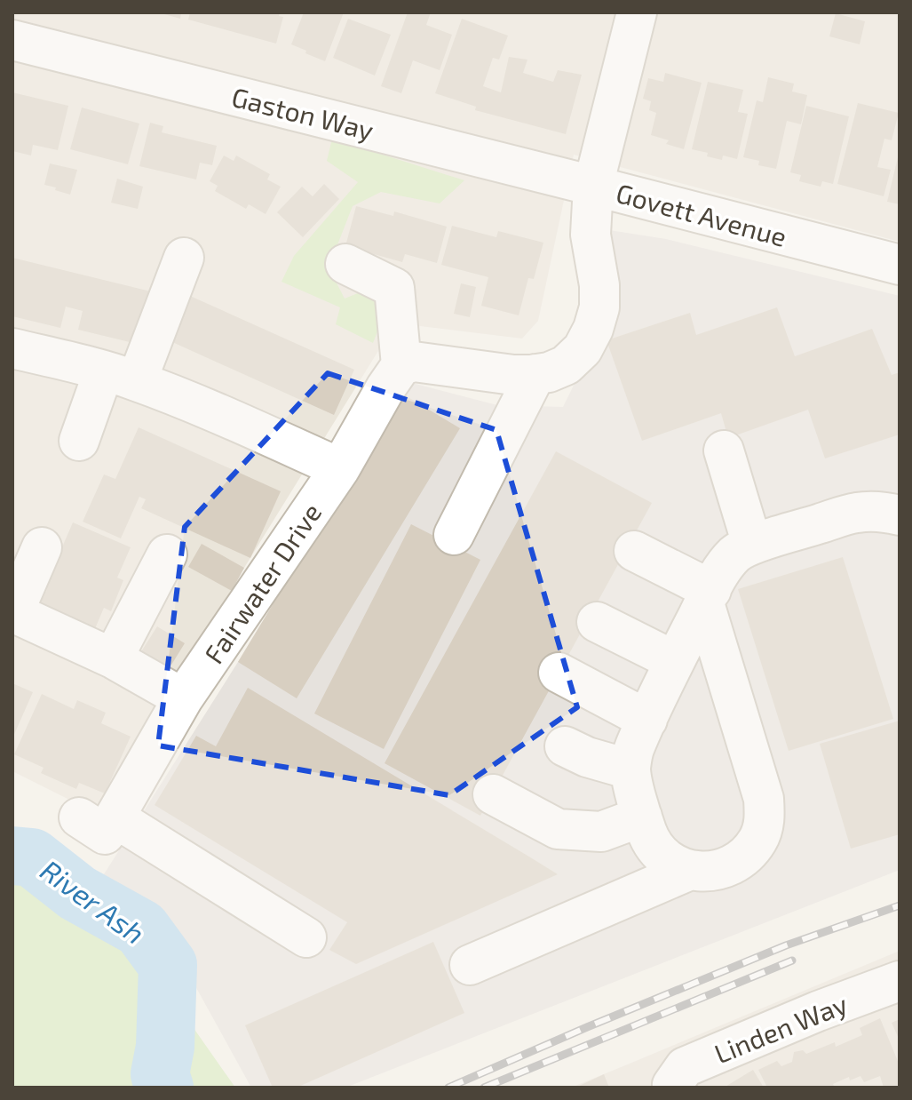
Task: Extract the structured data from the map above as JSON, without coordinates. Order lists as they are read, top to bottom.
{
  "streets": {
    "street": [
      "Gaston Way",
      "Govett Avenue",
      "Fairwater Drive",
      "Linden Way"
    ]
  },
  "crossings": [
    ["Gaston Way", "Govett Avenue"]
  ],
  "water": ["River Ash"]
}
